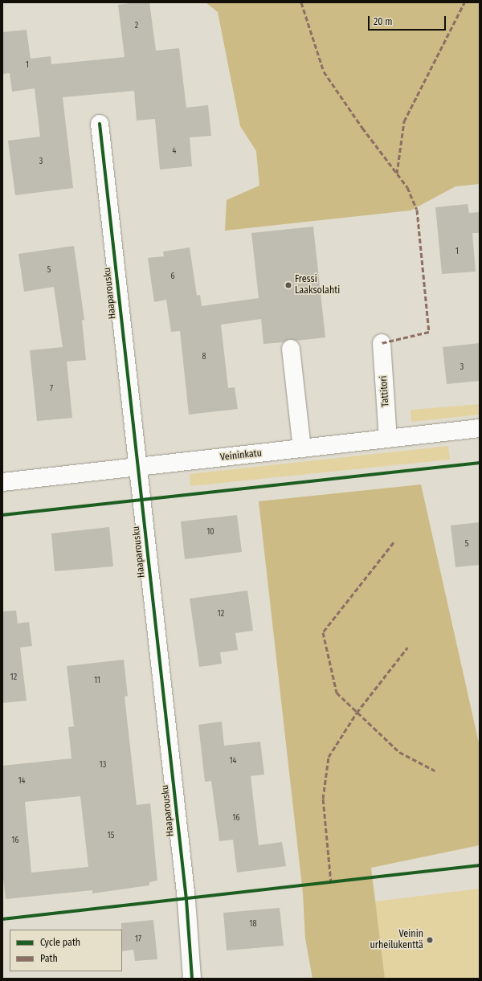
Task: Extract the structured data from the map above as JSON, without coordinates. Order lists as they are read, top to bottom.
{
  "streets": {
    "street": ["Haaparousku", "Tattitori", "Veininkatu"]
  },
  "crossings": [
    ["Haaparousku", "Veininkatu"],
    ["Tattitori", "Veininkatu"]
  ],
  "places": ["Fressi Laaksolahti", "Veinin urheilukenttä"],
  "house_numbers": [
    "2",
    "1",
    "4",
    "3",
    "1",
    "5",
    "6",
    "8",
    "3",
    "7",
    "10",
    "5",
    "12",
    "12",
    "11",
    "14",
    "13",
    "14",
    "16",
    "15",
    "16",
    "18",
    "17"
  ],
  "legend": ["Cycle path", "Path"],
  "scale_bar": "20 m"
}
